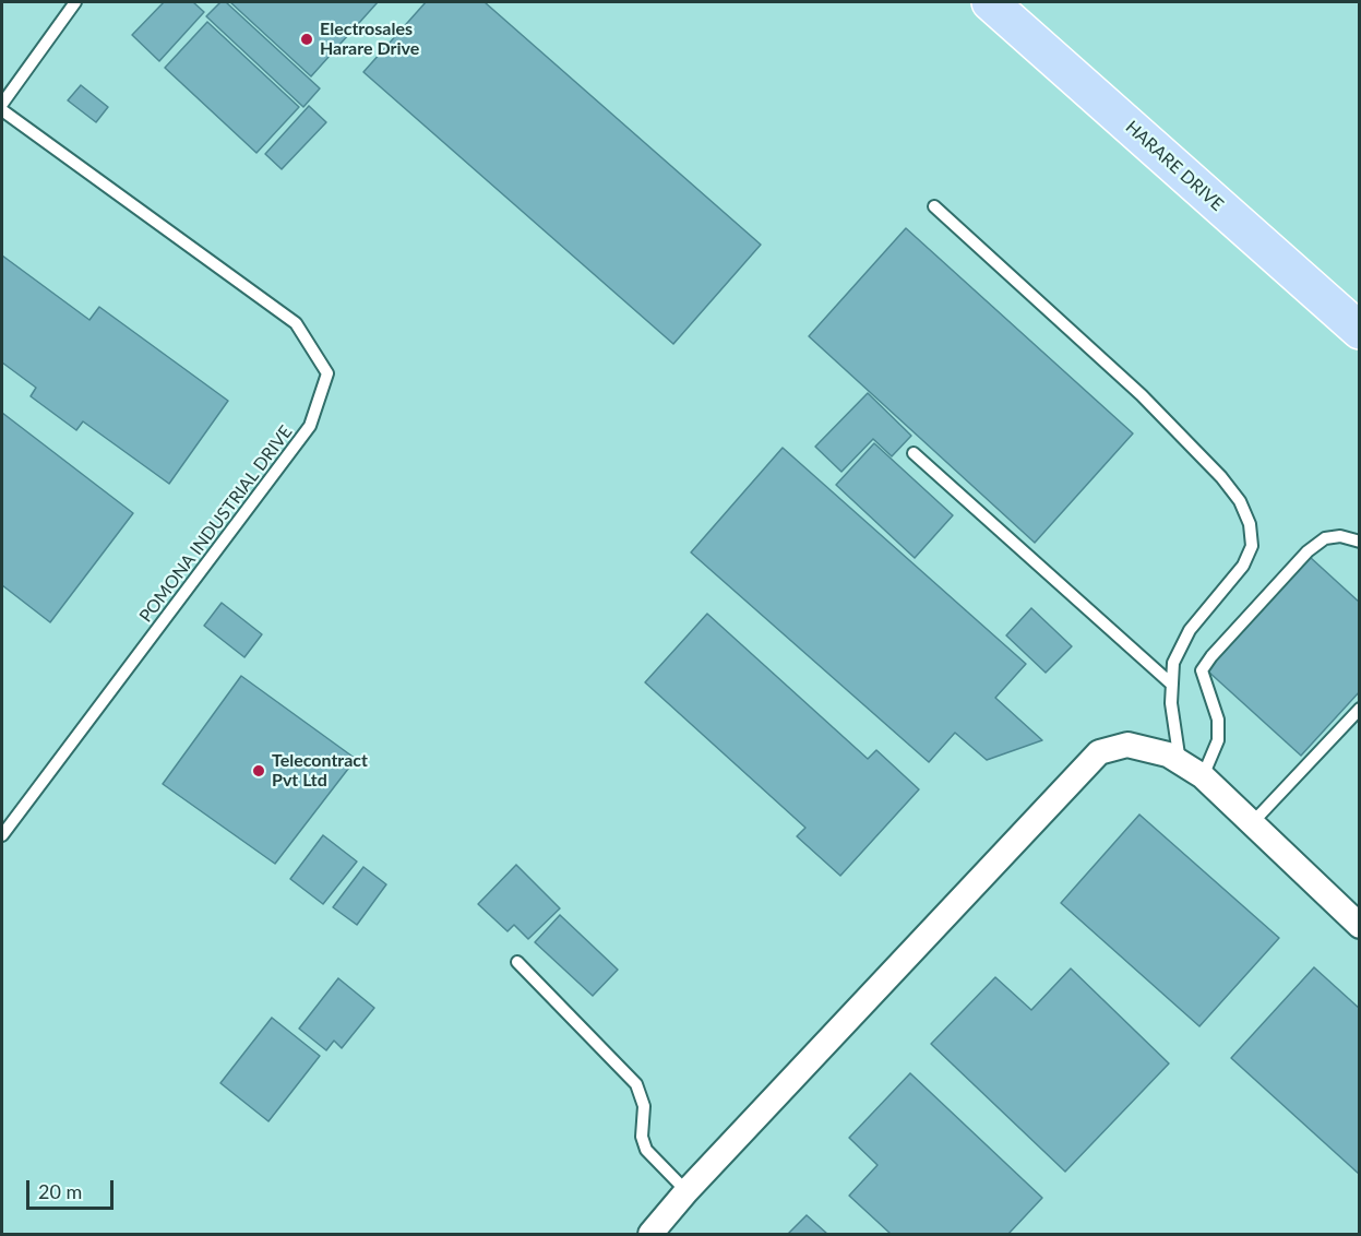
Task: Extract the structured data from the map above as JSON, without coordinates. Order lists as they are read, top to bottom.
{
  "streets": {
    "main road": ["HARARE DRIVE"],
    "lane": ["POMONA INDUSTRIAL DRIVE"]
  },
  "places": ["Electrosales Harare Drive", "Telecontract Pvt Ltd"],
  "scale_bar": "20 m"
}
